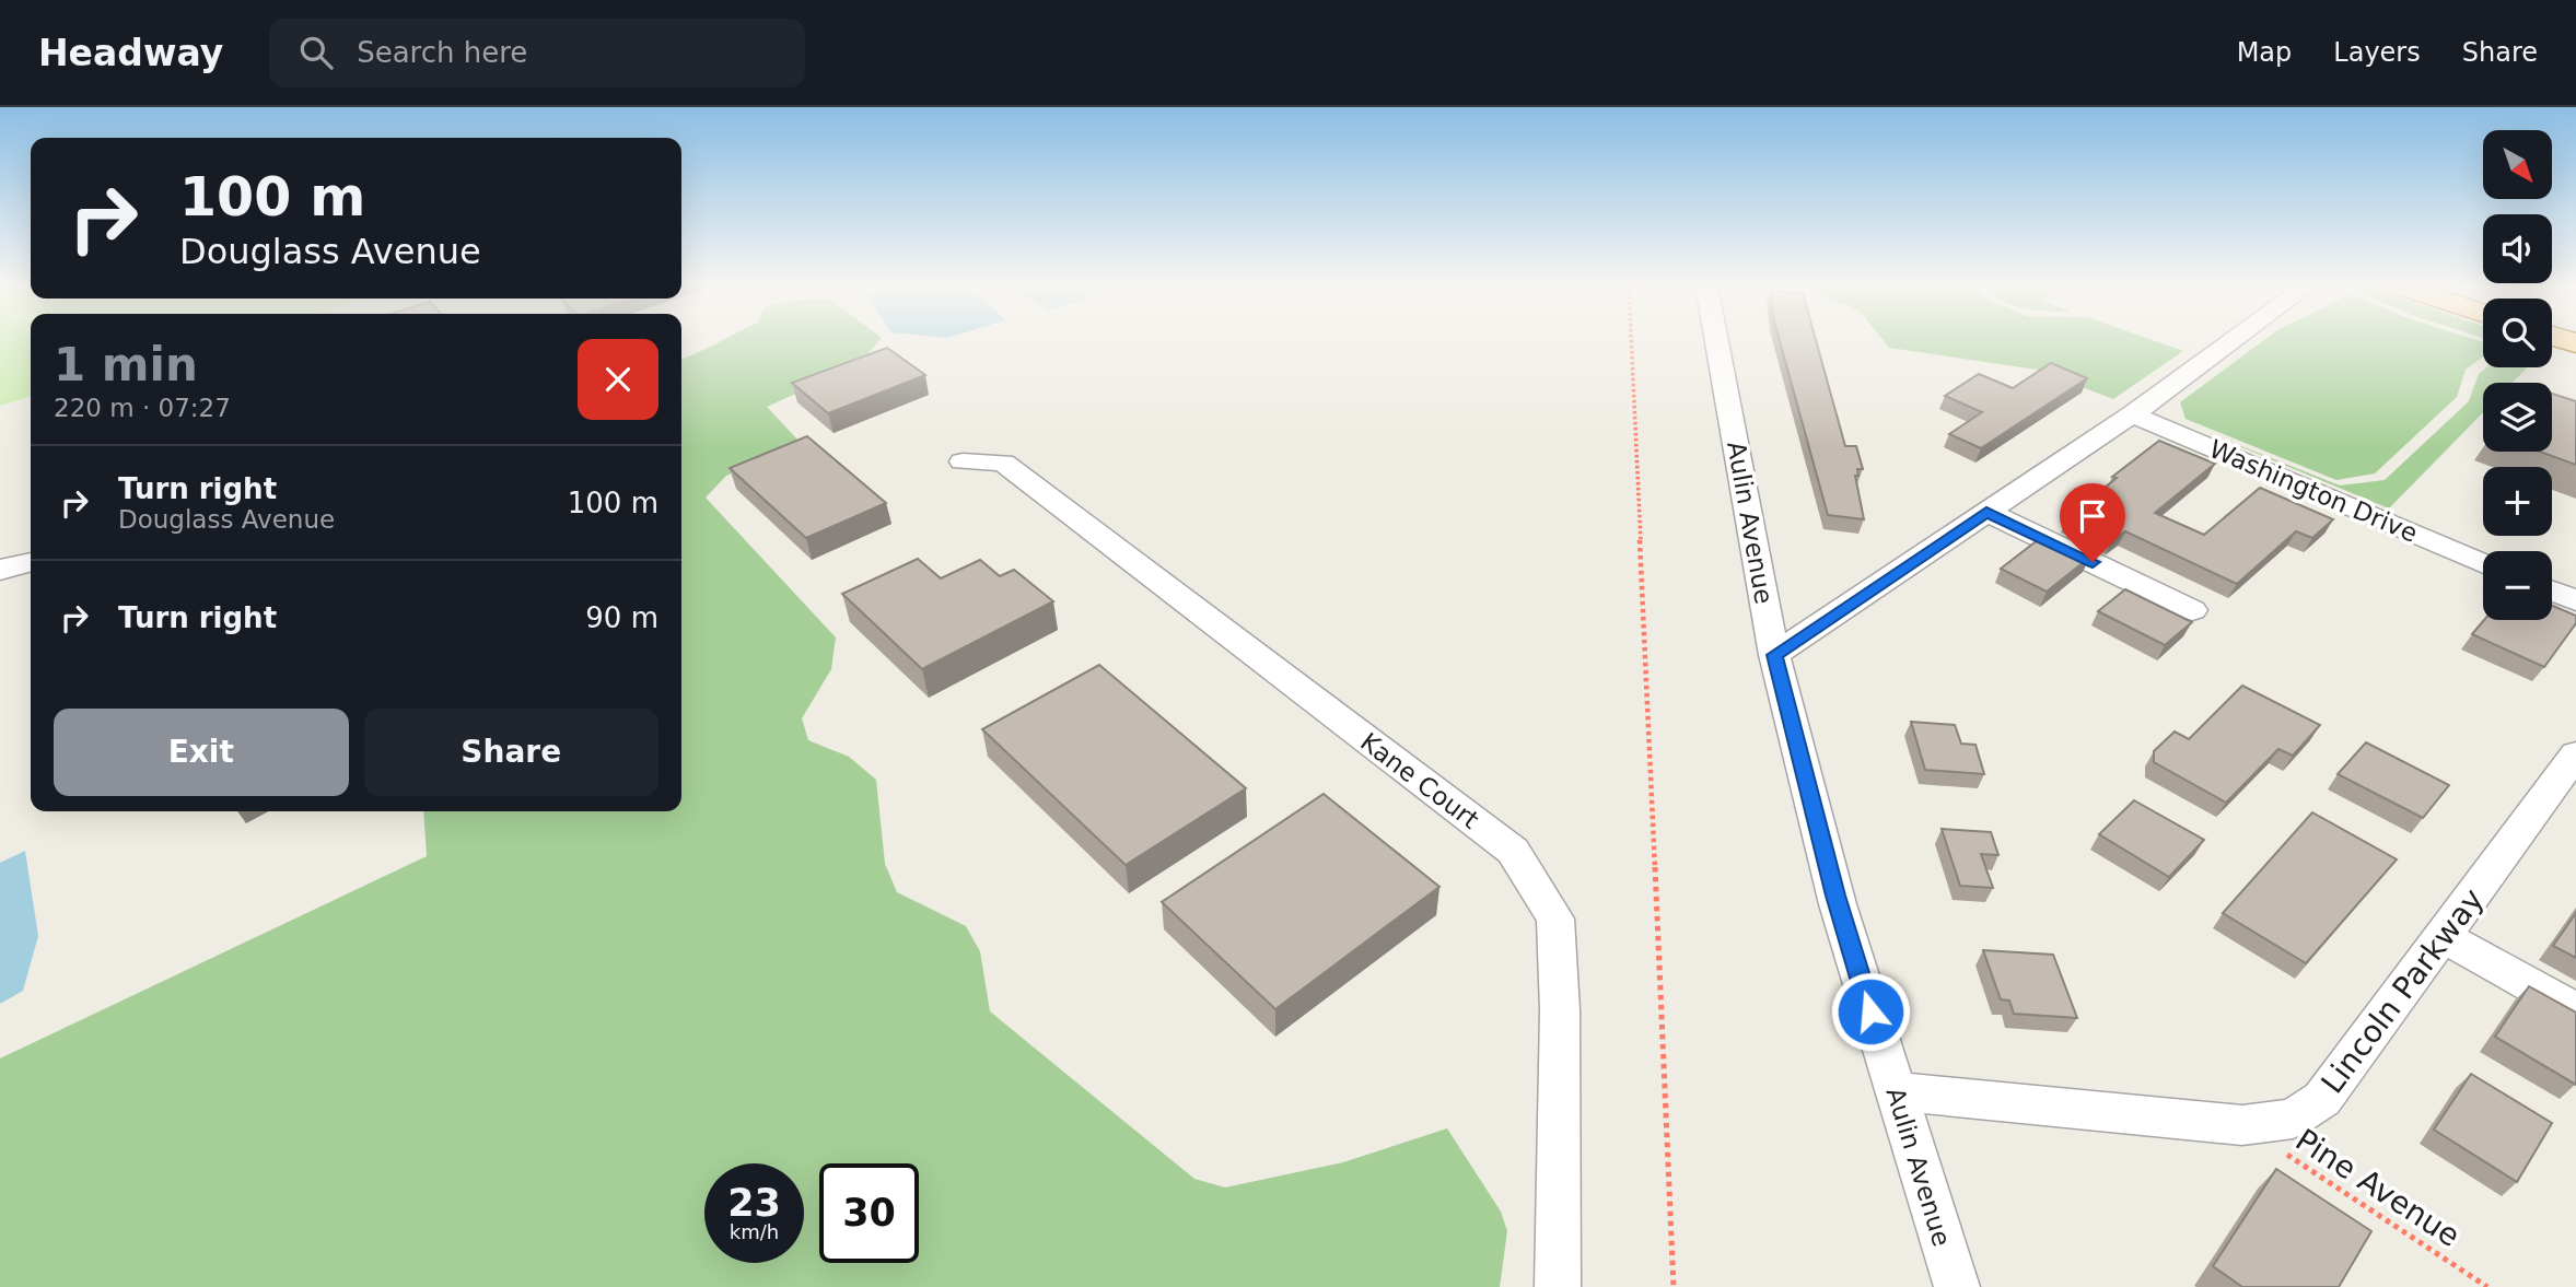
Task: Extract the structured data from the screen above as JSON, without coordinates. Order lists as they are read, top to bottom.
{
  "streets": {
    "street": [
      "Washington Drive",
      "Aulin Avenue",
      "Kane Court",
      "Lincoln Parkway"
    ],
    "path": ["Pine Avenue"]
  },
  "crossings": [
    ["Aulin Avenue", "Lincoln Parkway"],
    ["Lincoln Parkway", "Pine Avenue"]
  ],
  "north": "bottom right",
  "page": {
    "header": "Headway",
    "search": "Search here",
    "nav": ["Map", "Layers", "Share"],
    "map_buttons": ["+", "−"],
    "turn": ["100 m", "Douglass Avenue"],
    "heading": ["1 min", "220 m · 07:27"],
    "list": [
      {
        "name": "Turn right",
        "note": "Douglass Avenue",
        "value": "100 m"
      },
      {
        "name": "Turn right",
        "value": "90 m"
      }
    ],
    "buttons": ["Exit", "Share"],
    "speed": "23 km/h",
    "limit": "30"
  }
}
